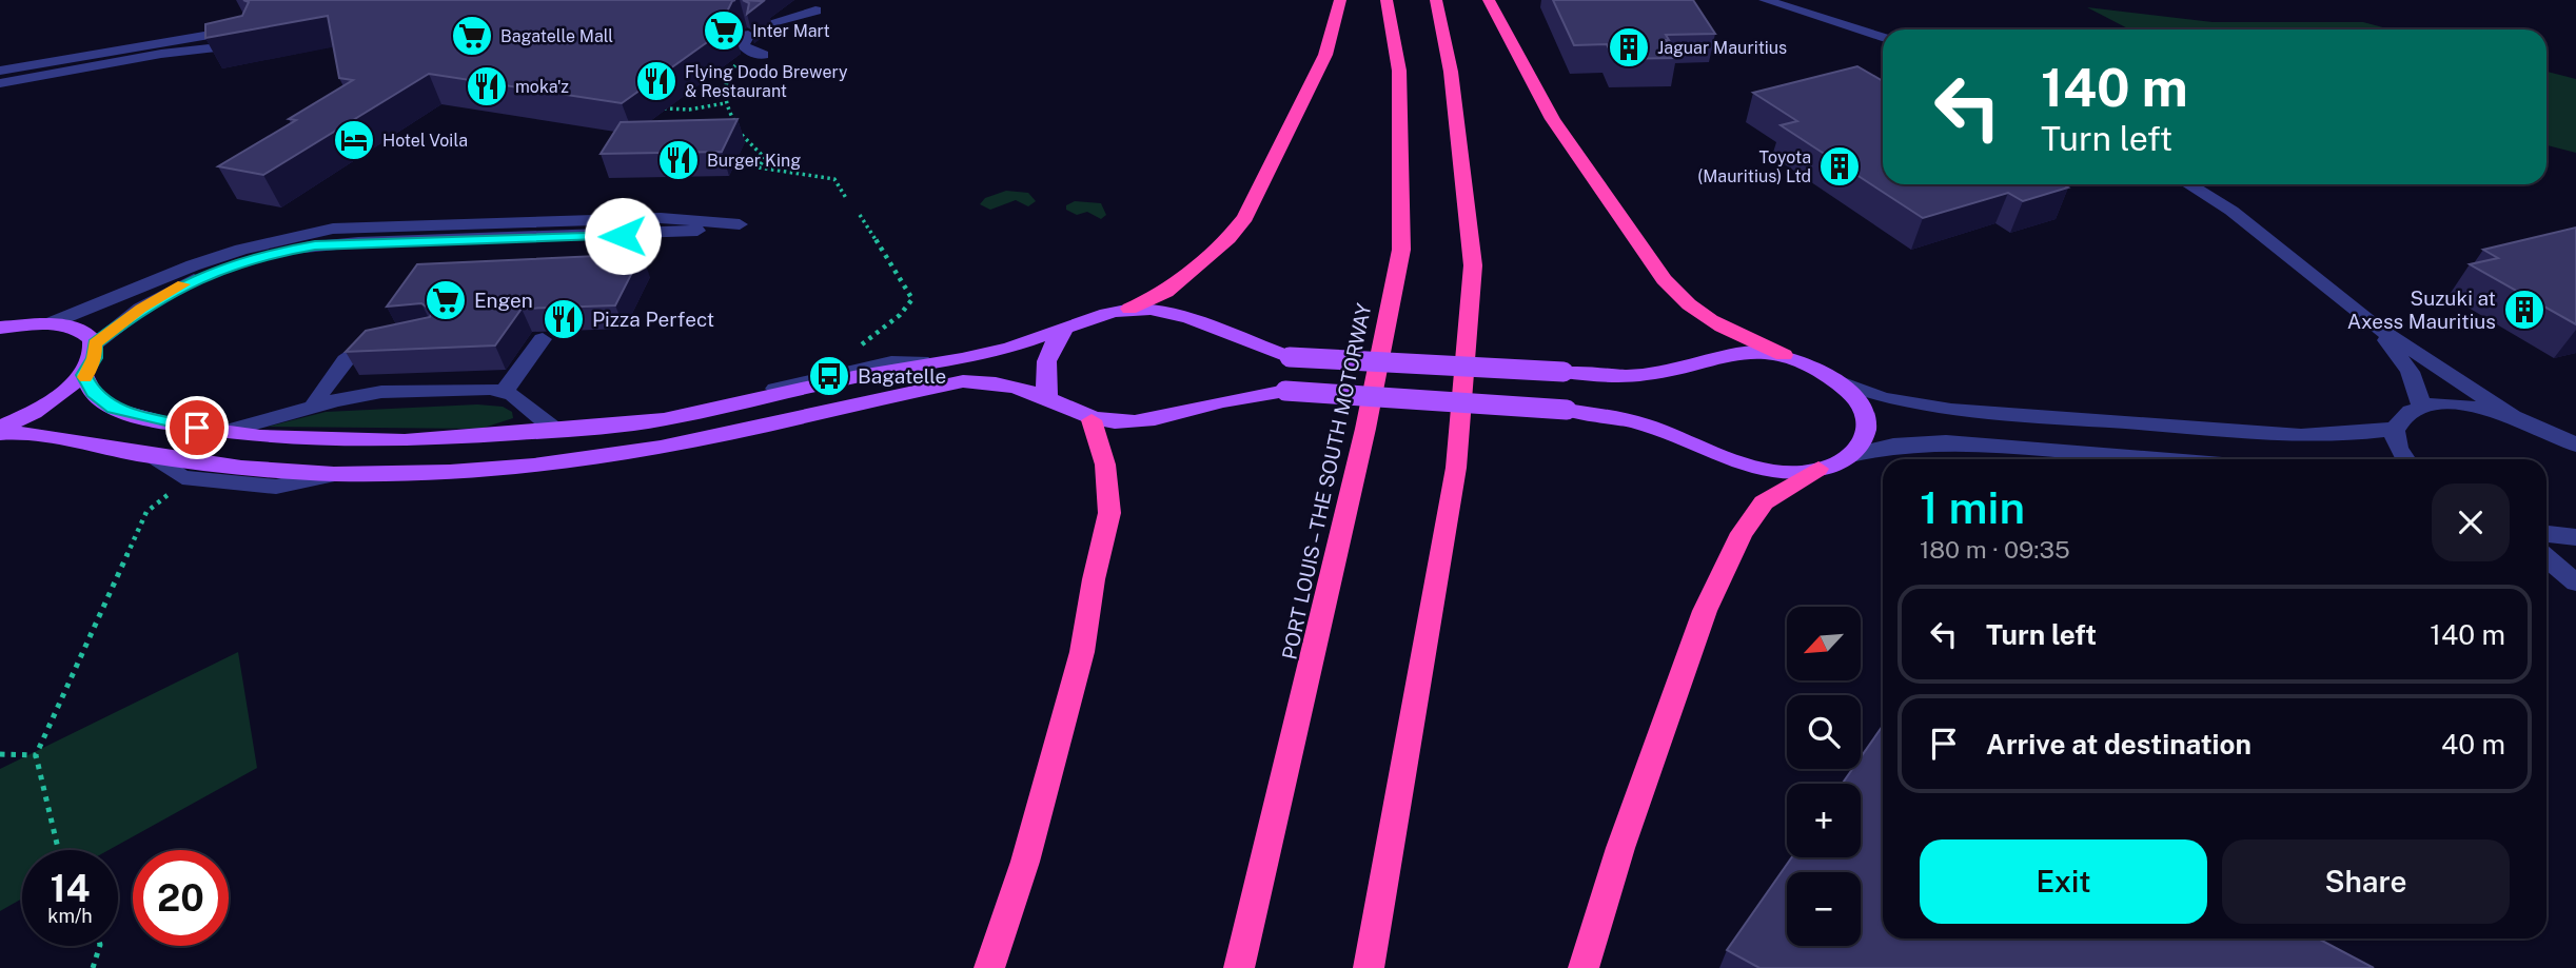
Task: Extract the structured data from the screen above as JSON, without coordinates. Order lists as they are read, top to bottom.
{
  "streets": {
    "highway": ["PORT LOUIS – THE SOUTH MOTORWAY"]
  },
  "places": {
    "supermarket": ["Inter Mart", "Bagatelle Mall", "Engen"],
    "building": ["Jaguar Mauritius", "Toyota (Mauritius) Ltd", "Suzuki at Axess Mauritius"],
    "restaurant": [
      "Flying Dodo Brewery & Restaurant",
      "moka'z",
      "Burger King",
      "Pizza Perfect"
    ],
    "hotel": ["Hotel Voila"],
    "bus stop": ["Bagatelle"]
  },
  "north": "bottom left",
  "page": {
    "turn": ["140 m", "Turn left"],
    "heading": ["1 min", "180 m · 09:35"],
    "list": [
      {
        "name": "Turn left",
        "value": "140 m"
      },
      {
        "name": "Arrive at destination",
        "value": "40 m"
      }
    ],
    "map_buttons": ["+", "−"],
    "buttons": ["Exit", "Share"],
    "speed": "14 km/h",
    "limit": "20"
  }
}
